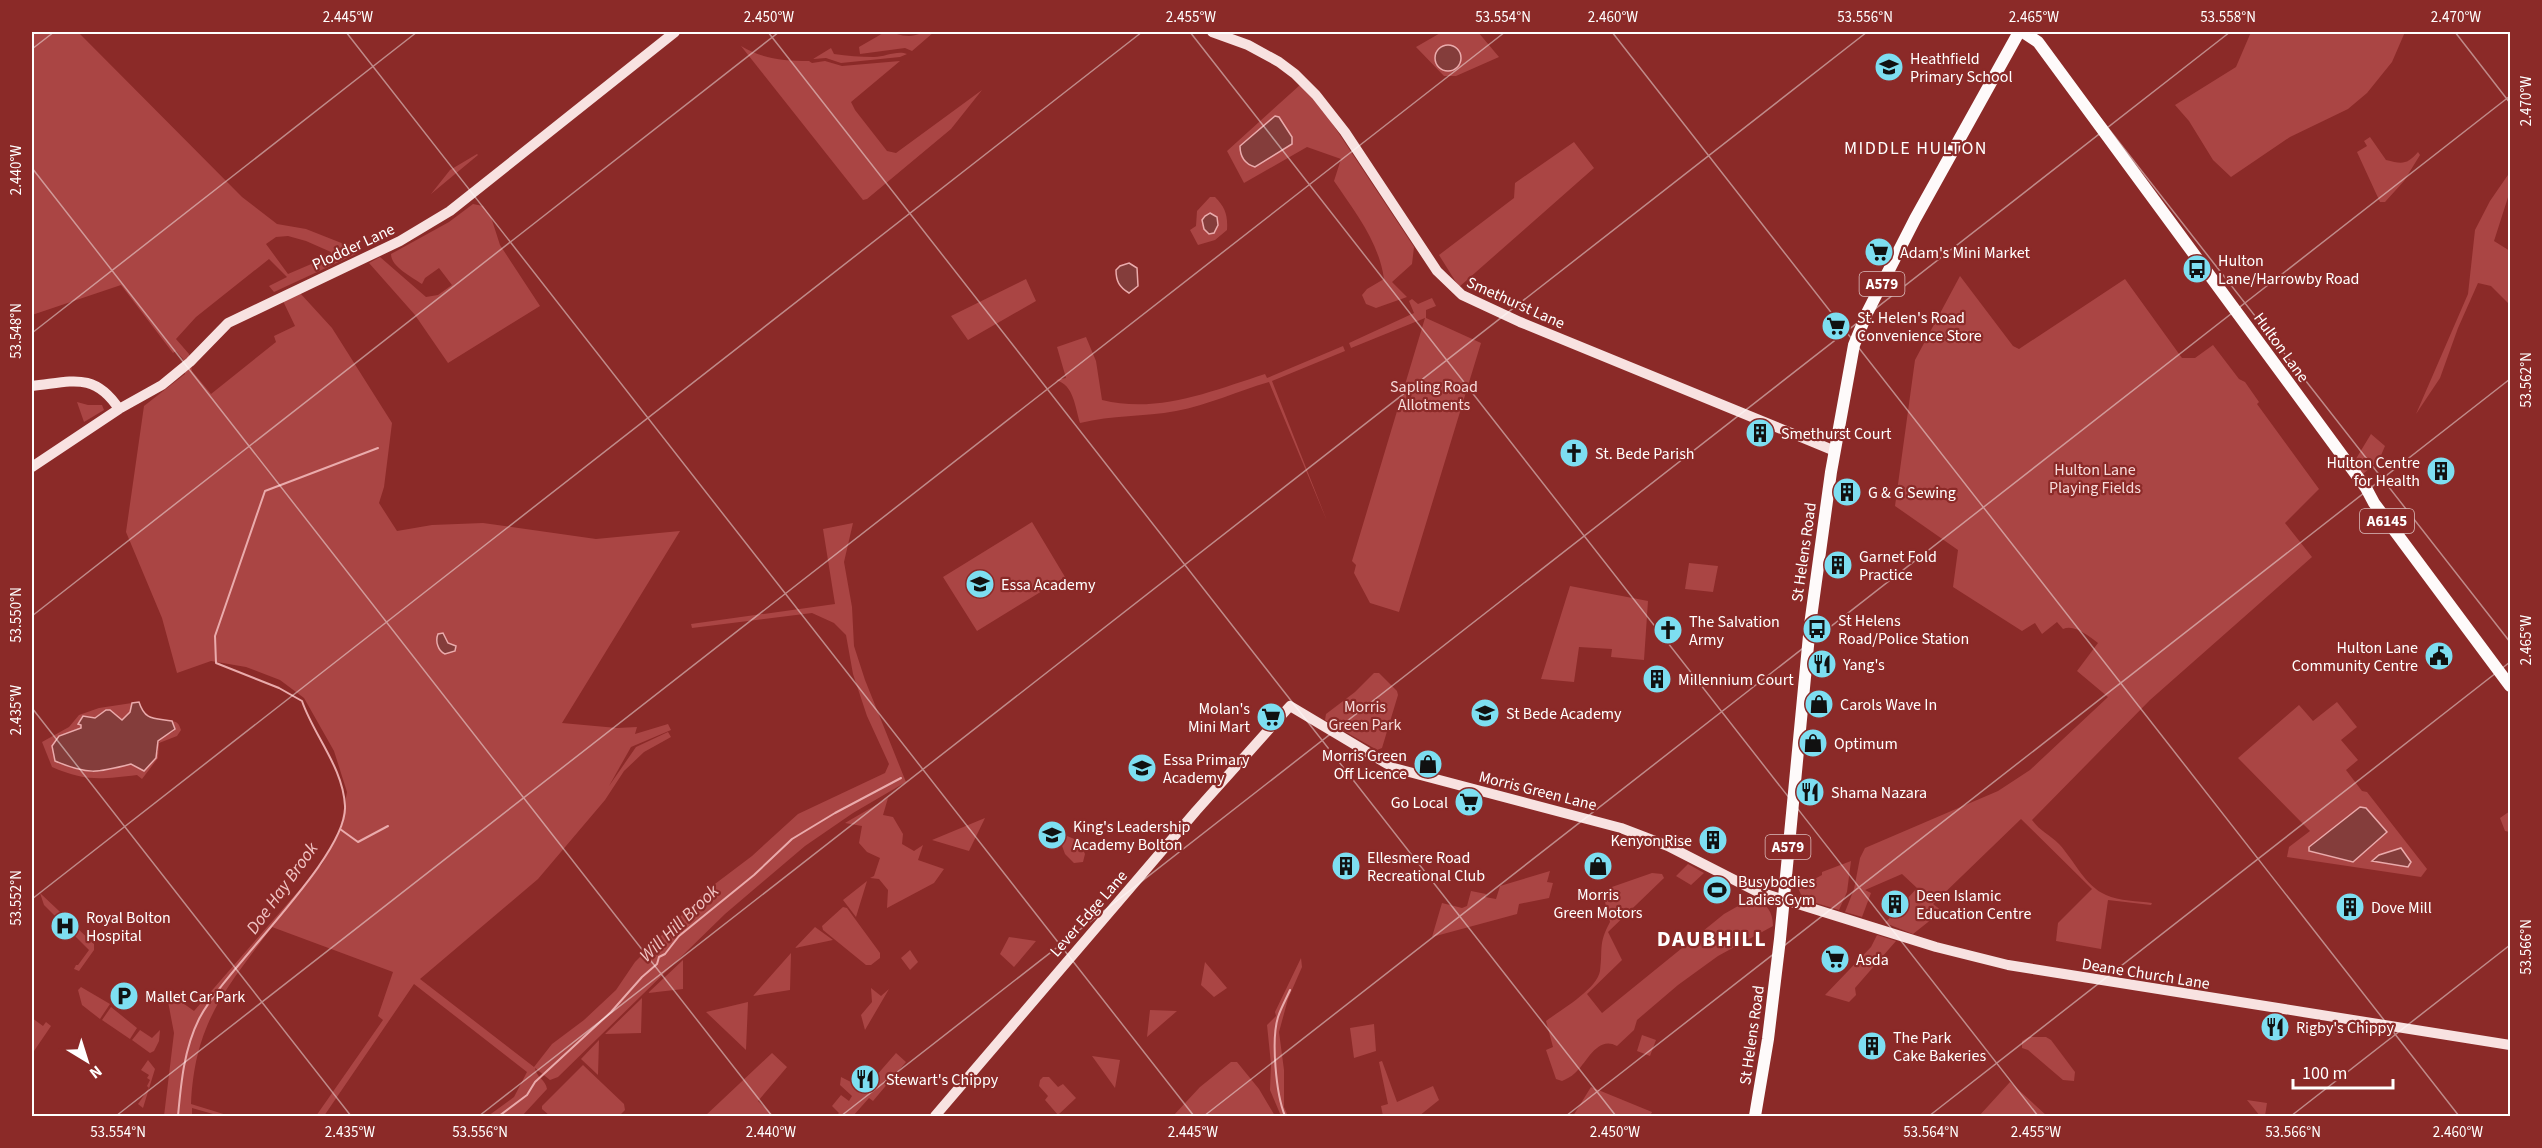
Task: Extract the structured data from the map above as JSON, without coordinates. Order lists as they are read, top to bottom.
{
  "streets": {
    "main road": [
      "A579",
      "Hulton Lane",
      "A6145",
      "St Helens Road"
    ],
    "street": [
      "Plodder Lane",
      "Smethurst Lane",
      "Morris Green Lane",
      "Lever Edge Lane",
      "Deane Church Lane"
    ]
  },
  "crossings": [
    ["Smethurst Lane", "St Helens Road"],
    ["Hulton Lane", "St Helens Road"],
    ["St Helens Road", "Morris Green Lane"],
    ["St Helens Road", "Deane Church Lane"],
    ["Morris Green Lane", "Lever Edge Lane"],
    ["Morris Green Lane", "Deane Church Lane"]
  ],
  "districts": ["MIDDLE HULTON", "DAUBHILL"],
  "water": ["Doe Hay Brook", "Will Hill Brook"],
  "parks": ["Sapling Road Allotments", "Hulton Lane Playing Fields", "Morris Green Park"],
  "places": {
    "school or university": [
      "Heathfield Primary School",
      "Essa Academy",
      "St Bede Academy",
      "Essa Primary Academy",
      "King's Leadership Academy Bolton"
    ],
    "supermarket": [
      "Adam's Mini Market",
      "St. Helen's Road Convenience Store",
      "Molan's Mini Mart",
      "Go Local",
      "Asda"
    ],
    "bus stop": ["Hulton Lane/Harrowby Road", "St Helens Road/Police Station"],
    "building": [
      "Smethurst Court",
      "Hulton Centre for Health",
      "G & G Sewing",
      "Garnet Fold Practice",
      "Millennium Court",
      "Kenyon Rise",
      "Ellesmere Road Recreational Club",
      "Deen Islamic Education Centre",
      "Dove Mill",
      "The Park Cake Bakeries"
    ],
    "church": ["St. Bede Parish", "The Salvation Army"],
    "public building": ["Hulton Lane Community Centre"],
    "restaurant": [
      "Yang's",
      "Shama Nazara",
      "Rigby's Chippy",
      "Stewart's Chippy"
    ],
    "shop": [
      "Carols Wave In",
      "Optimum",
      "Morris Green Off Licence",
      "Morris Green Motors"
    ],
    "sports": ["Busybodies Ladies Gym"],
    "hospital": ["Royal Bolton Hospital"],
    "parking": ["Mallet Car Park"]
  },
  "scale_bar": "100 m",
  "north": "bottom right",
  "coordinates": [
    "2.445°W",
    "2.450°W",
    "2.455°W",
    "53.554°N",
    "2.460°W",
    "53.556°N",
    "2.465°W",
    "53.558°N",
    "2.470°W",
    "2.440°W",
    "53.548°N",
    "53.562°N",
    "53.550°N",
    "2.435°W",
    "53.552°N",
    "53.566°N",
    "53.564°N"
  ]
}
